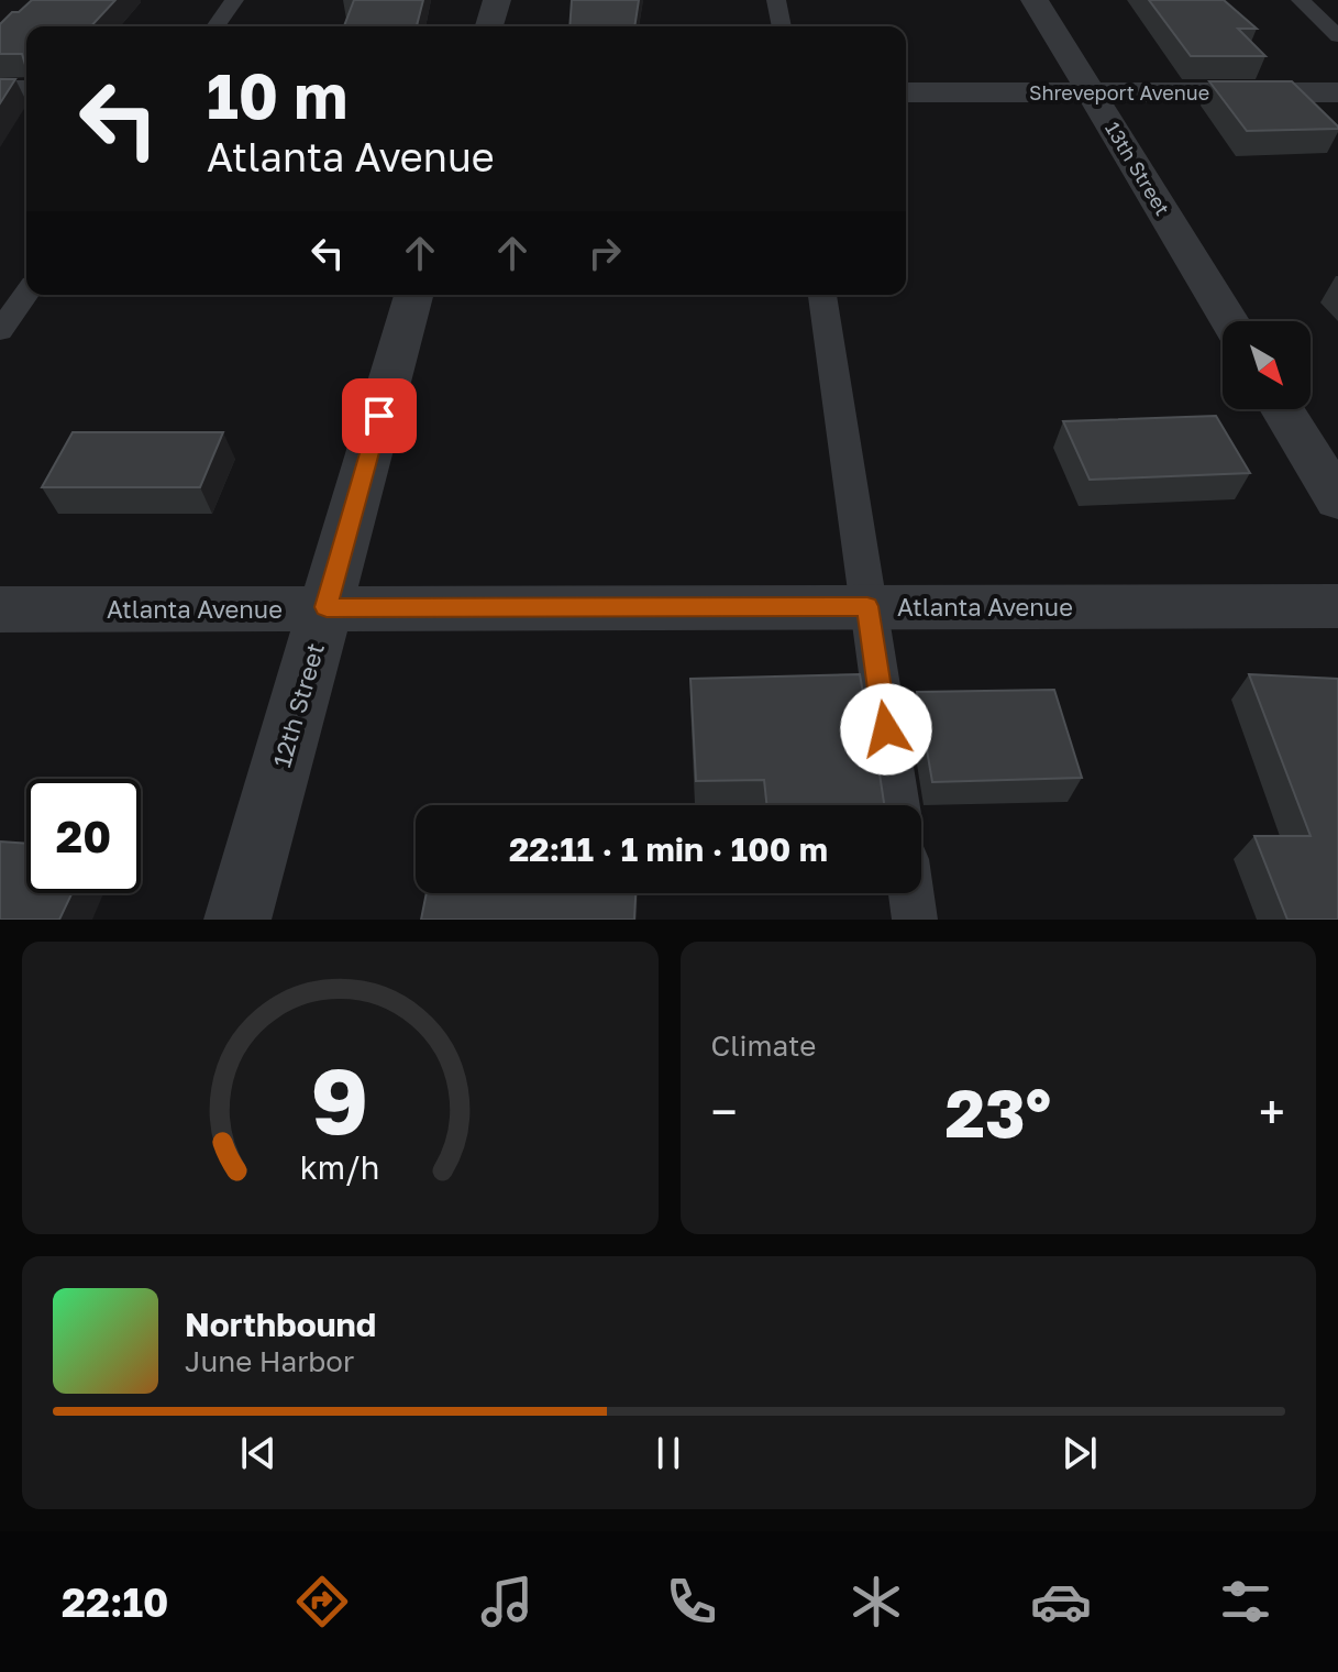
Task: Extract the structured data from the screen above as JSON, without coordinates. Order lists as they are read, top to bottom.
{
  "streets": {
    "street": [
      "Shreveport Avenue",
      "13th Street",
      "Atlanta Avenue",
      "12th Street"
    ]
  },
  "crossings": [
    ["Shreveport Avenue", "13th Street"],
    ["Atlanta Avenue", "12th Street"]
  ],
  "north": "bottom right",
  "page": {
    "turn": ["10 m", "Atlanta Avenue"],
    "limit": "20",
    "trip": "22:11 · 1 min · 100 m",
    "tile": "Climate",
    "heat": ["−", "23°", "+"],
    "song": ["Northbound", "June Harbor"],
    "tabs": "22:10",
    "gauge": ["9", "km/h"]
  }
}
